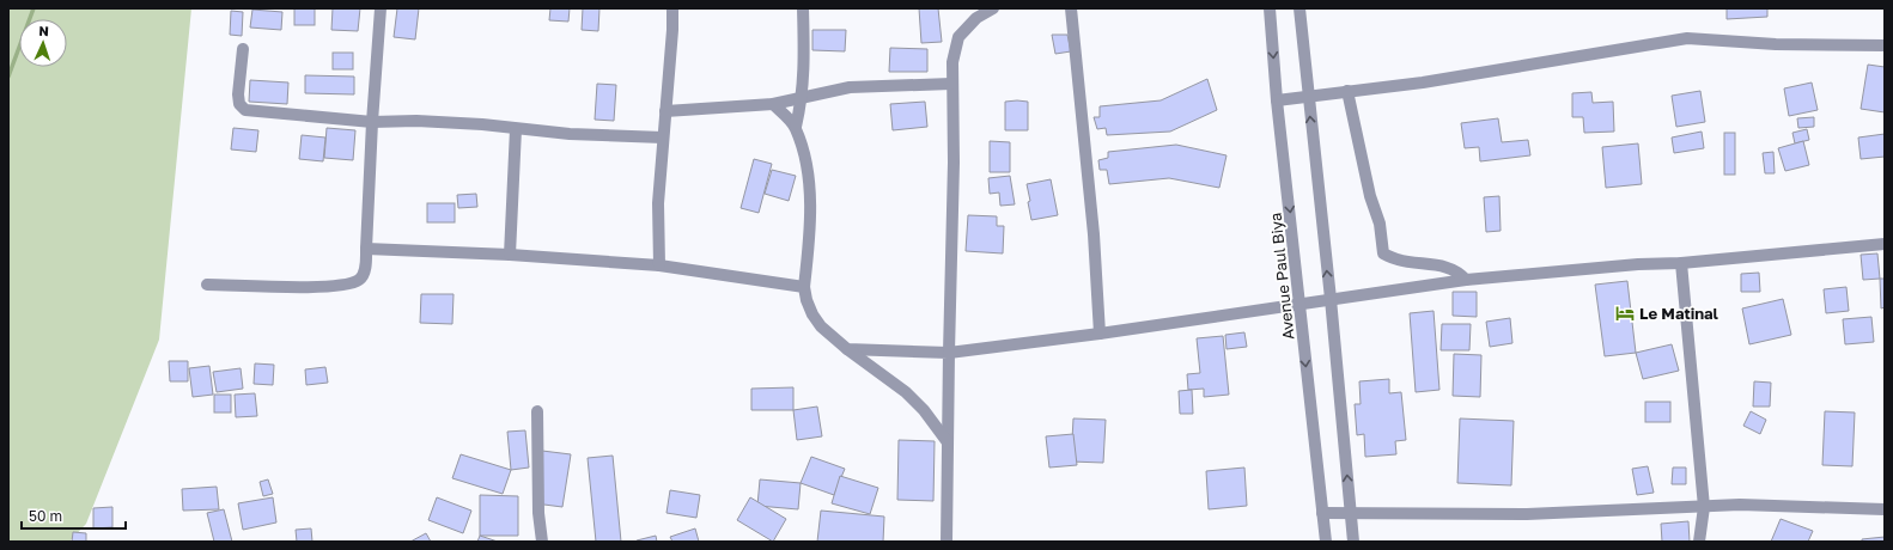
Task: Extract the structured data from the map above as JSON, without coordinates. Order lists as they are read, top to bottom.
{
  "streets": {
    "street": ["Avenue Paul Biya"]
  },
  "places": {
    "hotel": ["Le Matinal"]
  },
  "scale_bar": "50 m",
  "north": "top"
}
